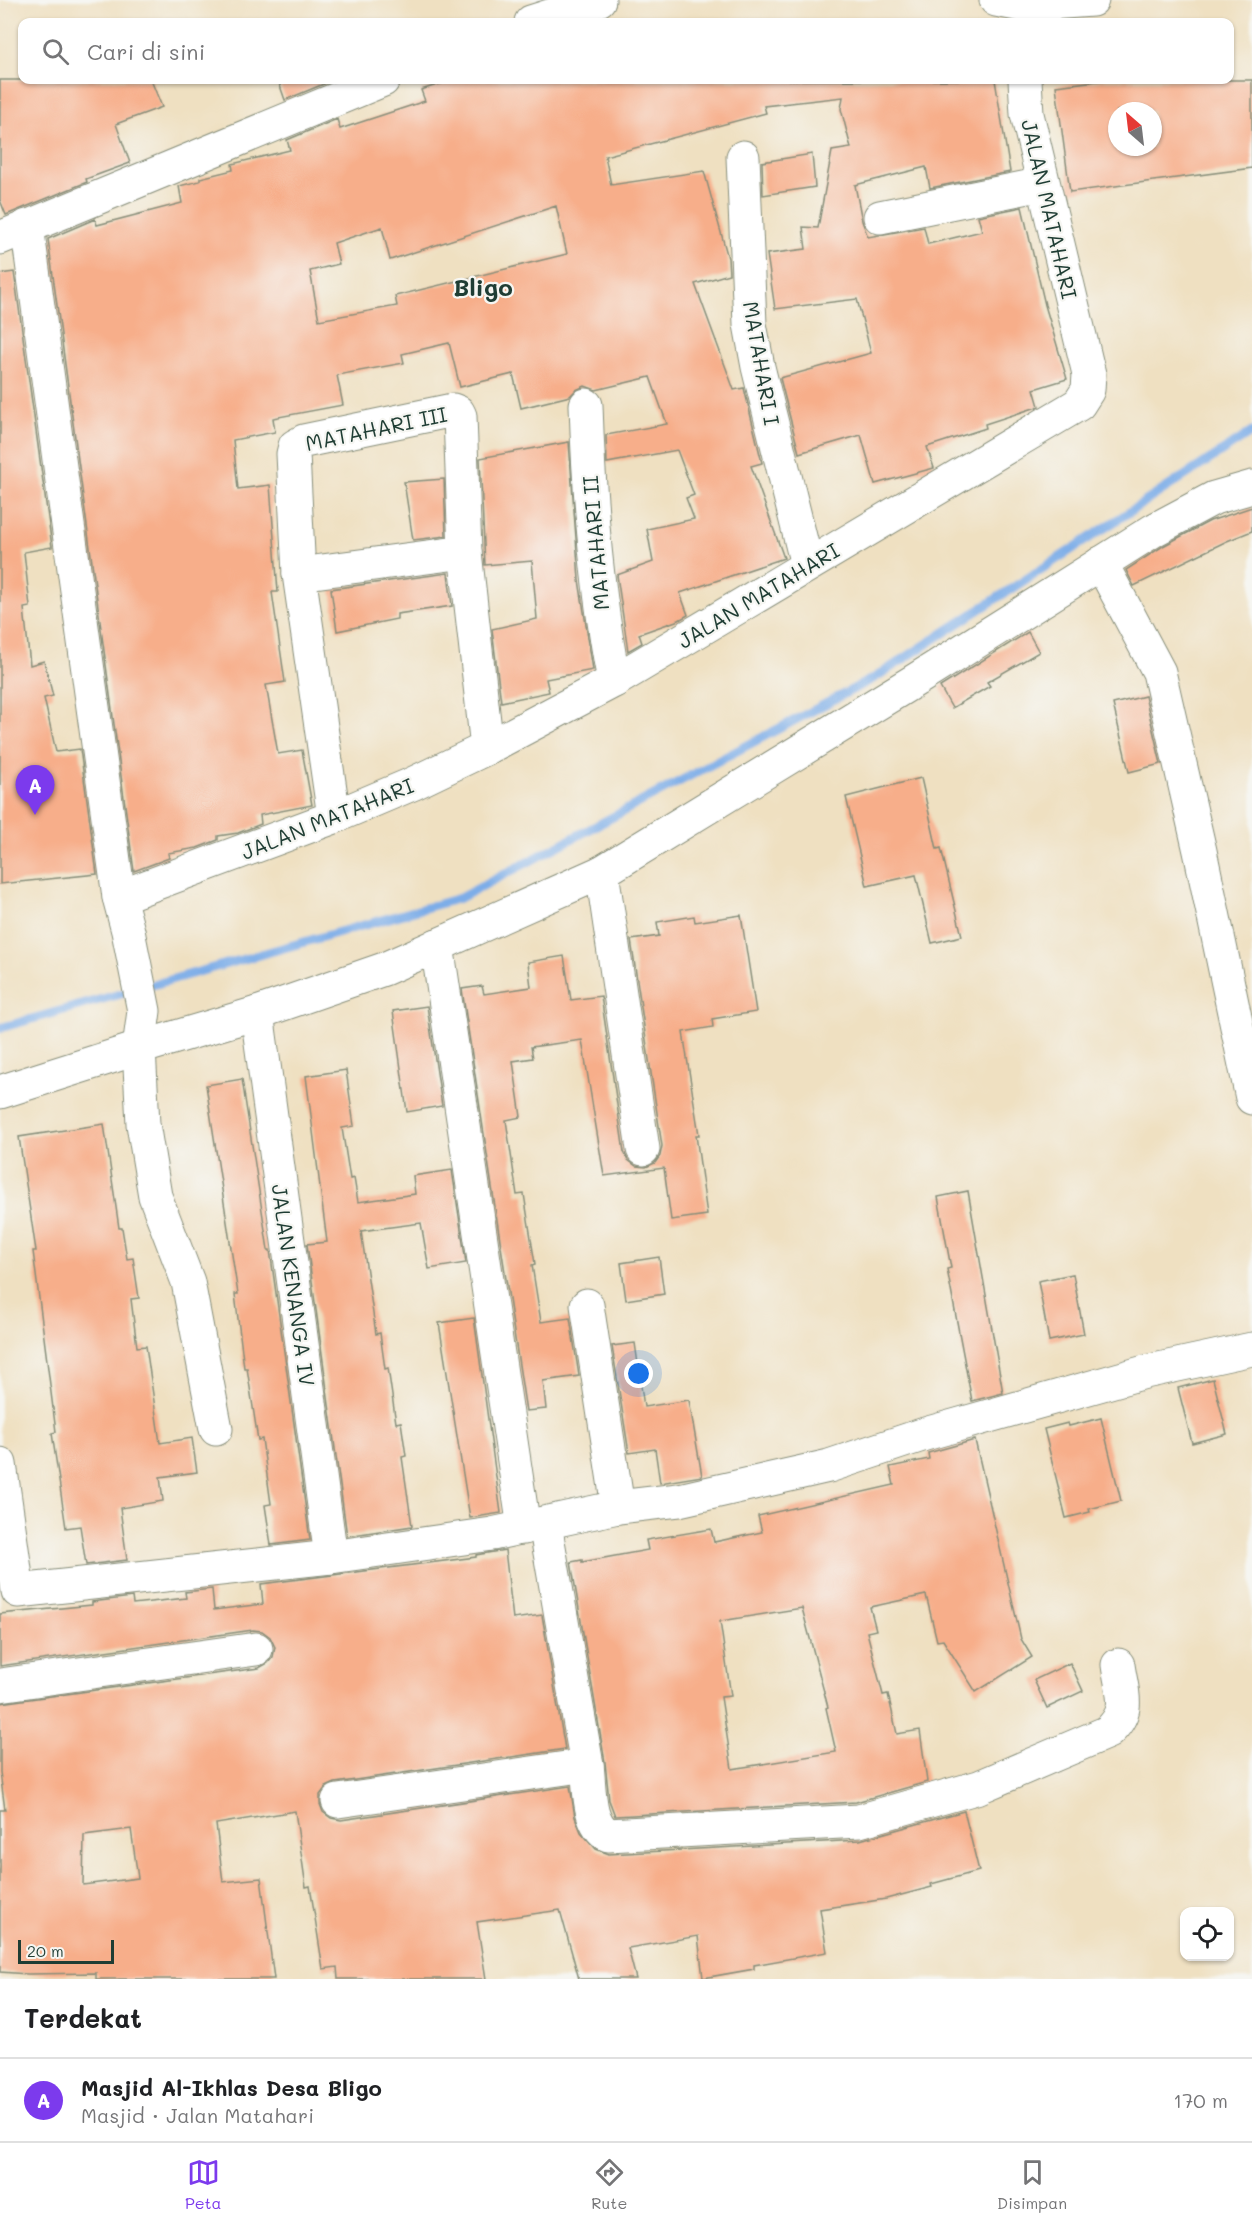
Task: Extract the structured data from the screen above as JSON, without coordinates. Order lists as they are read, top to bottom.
{
  "streets": {
    "street": [
      "JALAN MATAHARI",
      "MATAHARI I",
      "MATAHARI III",
      "MATAHARI II",
      "JALAN KENANGA IV"
    ]
  },
  "crossings": [
    ["JALAN MATAHARI", "MATAHARI I"],
    ["JALAN MATAHARI", "MATAHARI III"],
    ["JALAN MATAHARI", "MATAHARI II"]
  ],
  "districts": ["Bligo"],
  "scale_bar": "20 m",
  "north": "top left",
  "page": {
    "search": "Cari di sini",
    "pins": "A",
    "scale": "20 m",
    "heading": "Terdekat",
    "list": [
      {
        "mark": "A",
        "name": "Masjid Al-Ikhlas Desa Bligo",
        "note": "Masjid · Jalan Matahari",
        "value": "170 m"
      }
    ],
    "nav": ["Peta", "Rute", "Disimpan"]
  }
}
